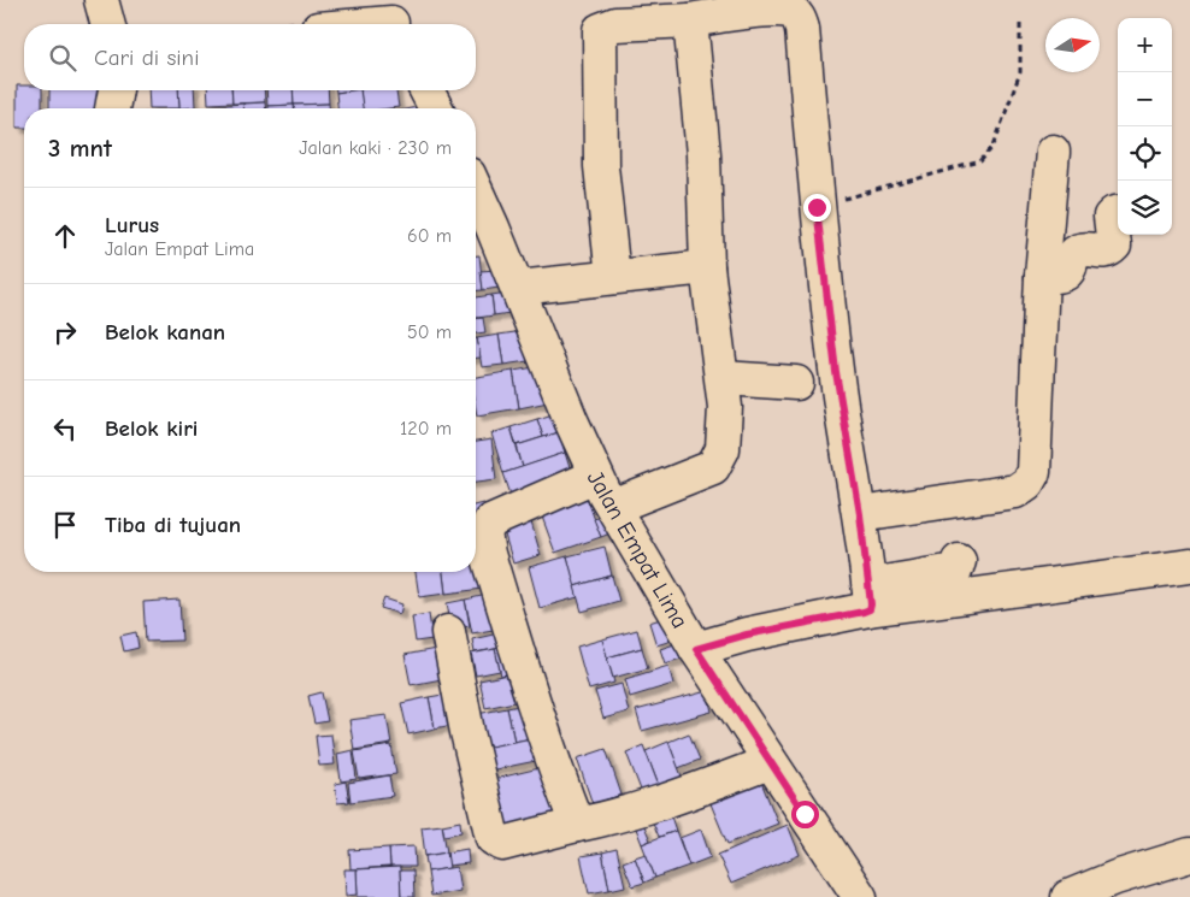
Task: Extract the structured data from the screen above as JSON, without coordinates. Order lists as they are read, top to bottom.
{
  "streets": {
    "street": ["Jalan Empat Lima"]
  },
  "north": "right",
  "page": {
    "map_buttons": ["+", "−"],
    "search": "Cari di sini",
    "heading": ["3 mnt", "Jalan kaki · 230 m"],
    "list": [
      ["Lurus", "Jalan Empat Lima", "60 m"],
      ["Belok kanan", "50 m"],
      ["Belok kiri", "120 m"],
      "Tiba di tujuan"
    ]
  }
}
